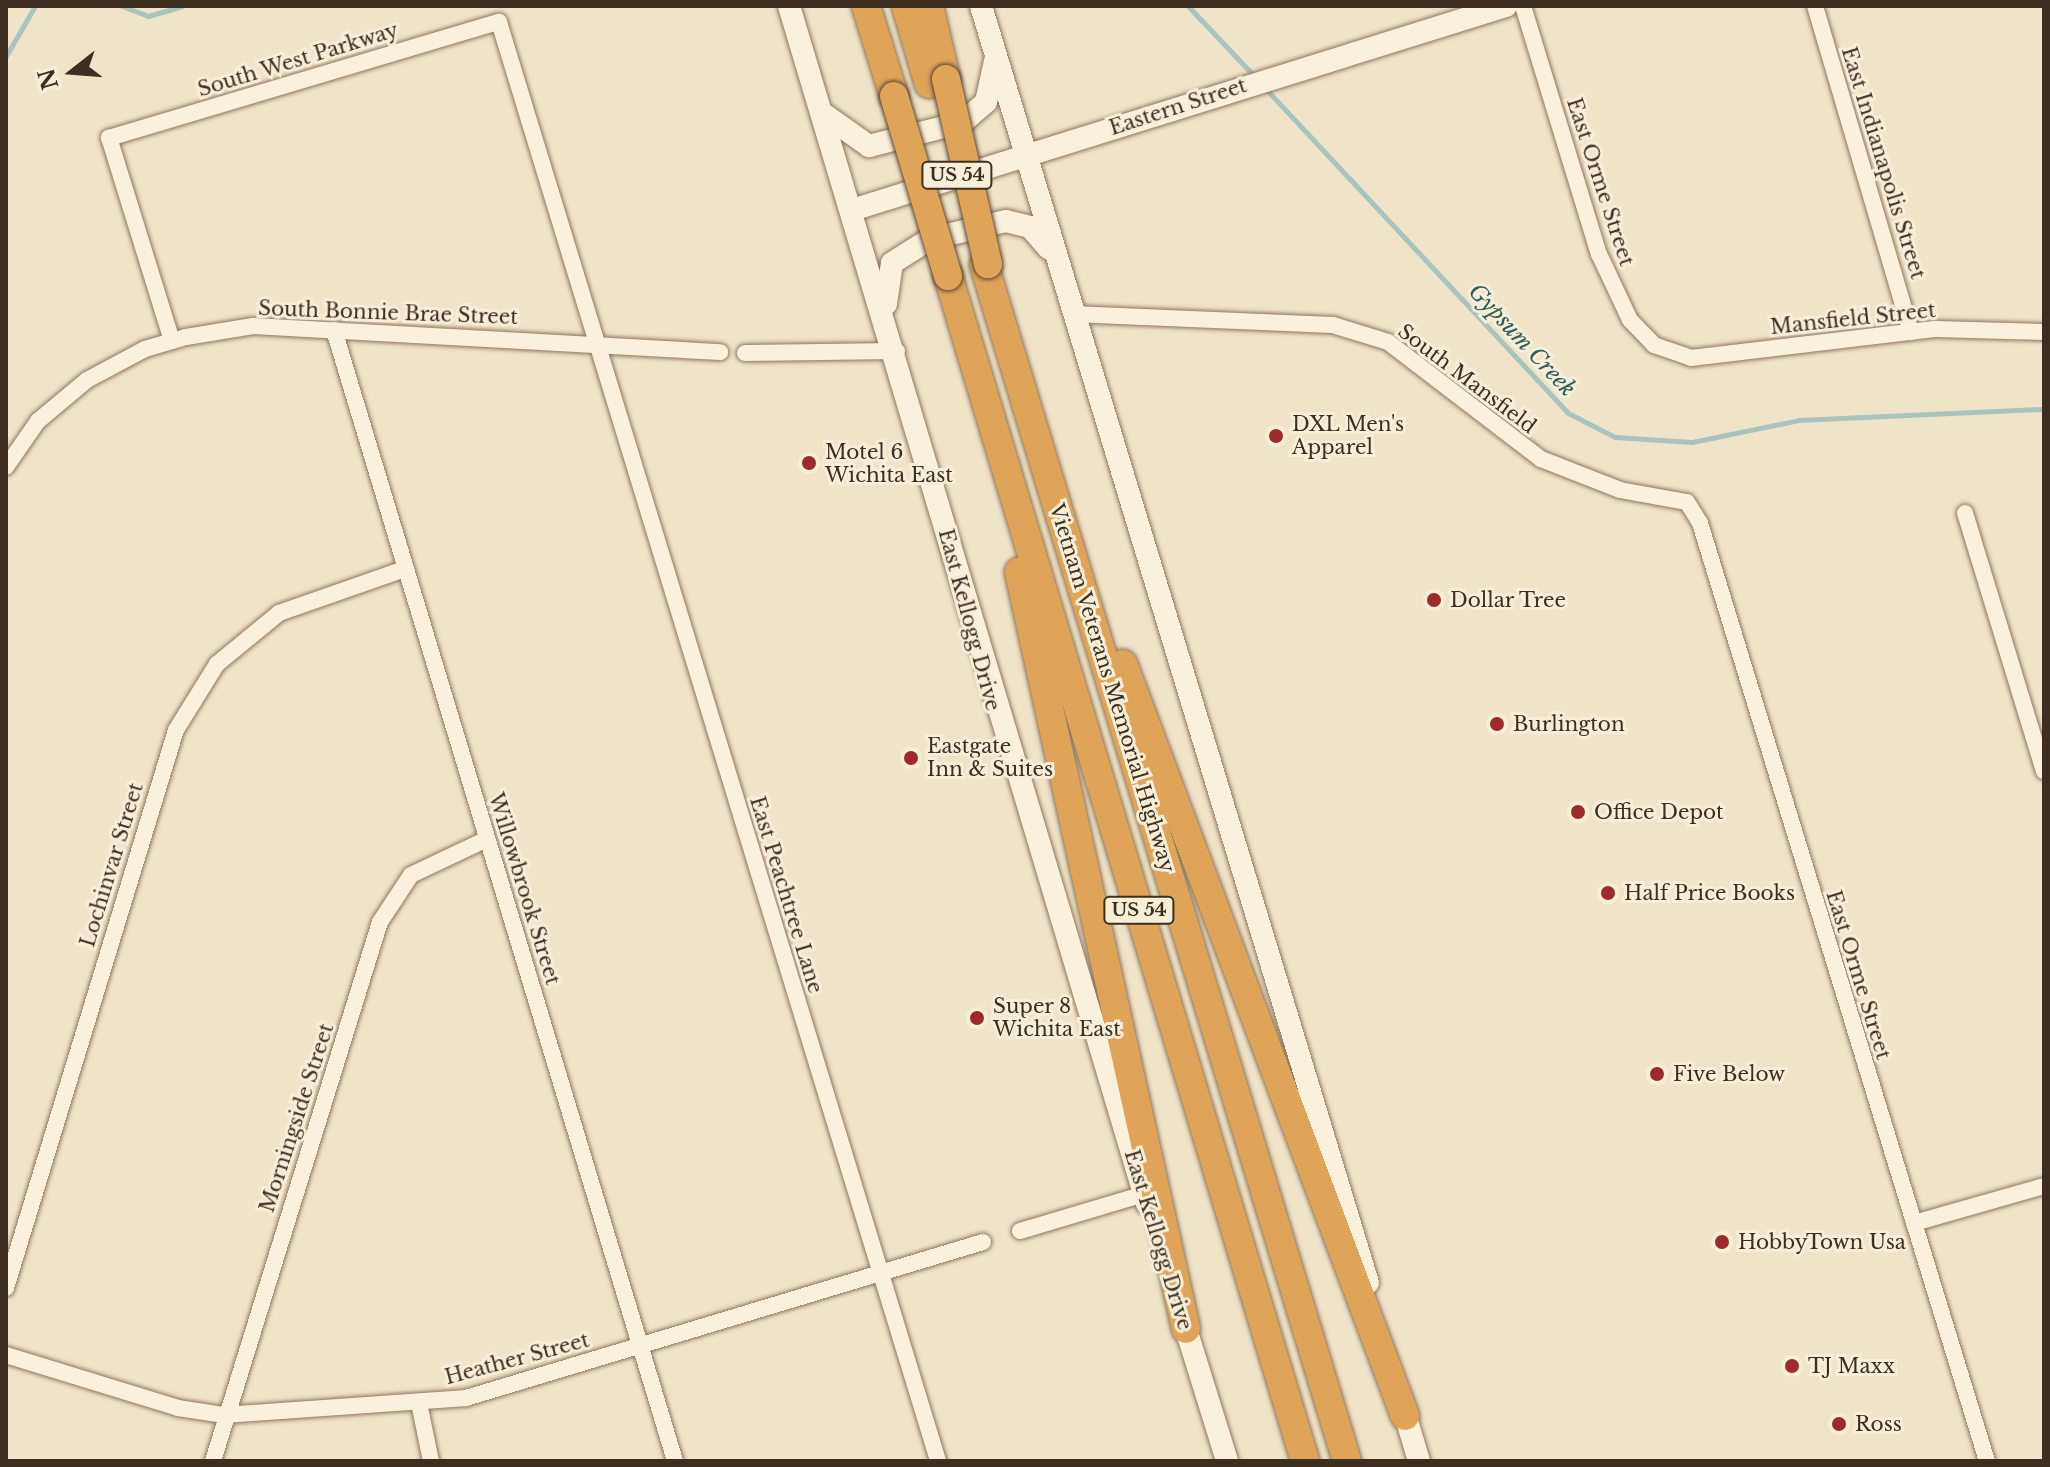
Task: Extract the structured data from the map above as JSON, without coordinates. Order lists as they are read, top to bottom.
{
  "streets": {
    "highway": ["US 54", "Vietnam Veterans Memorial Highway"],
    "main road": ["Eastern Street", "East Kellogg Drive"],
    "street": [
      "South West Parkway",
      "East Indianapolis Street",
      "East Orme Street",
      "South Bonnie Brae Street",
      "Mansfield Street",
      "South Mansfield",
      "Lochinvar Street",
      "Willowbrook Street",
      "East Peachtree Lane",
      "Morningside Street",
      "Heather Street"
    ]
  },
  "crossings": [
    ["South West Parkway", "South Bonnie Brae Street"],
    ["South West Parkway", "East Peachtree Lane"],
    ["Eastern Street", "East Kellogg Drive"],
    ["East Indianapolis Street", "Mansfield Street"],
    ["East Orme Street", "Mansfield Street"],
    ["East Orme Street", "South Mansfield"],
    ["South Bonnie Brae Street", "Willowbrook Street"],
    ["South Bonnie Brae Street", "East Peachtree Lane"],
    ["Lochinvar Street", "Willowbrook Street"],
    ["Willowbrook Street", "Morningside Street"],
    ["Willowbrook Street", "Heather Street"],
    ["East Peachtree Lane", "Heather Street"],
    ["Morningside Street", "Heather Street"]
  ],
  "water": ["Gypsum Creek"],
  "places": [
    "DXL Men's Apparel",
    "Motel 6 Wichita East",
    "Dollar Tree",
    "Burlington",
    "Eastgate Inn & Suites",
    "Office Depot",
    "Half Price Books",
    "Super 8 Wichita East",
    "Five Below",
    "HobbyTown Usa",
    "TJ Maxx",
    "Ross"
  ],
  "north": "left"
}
